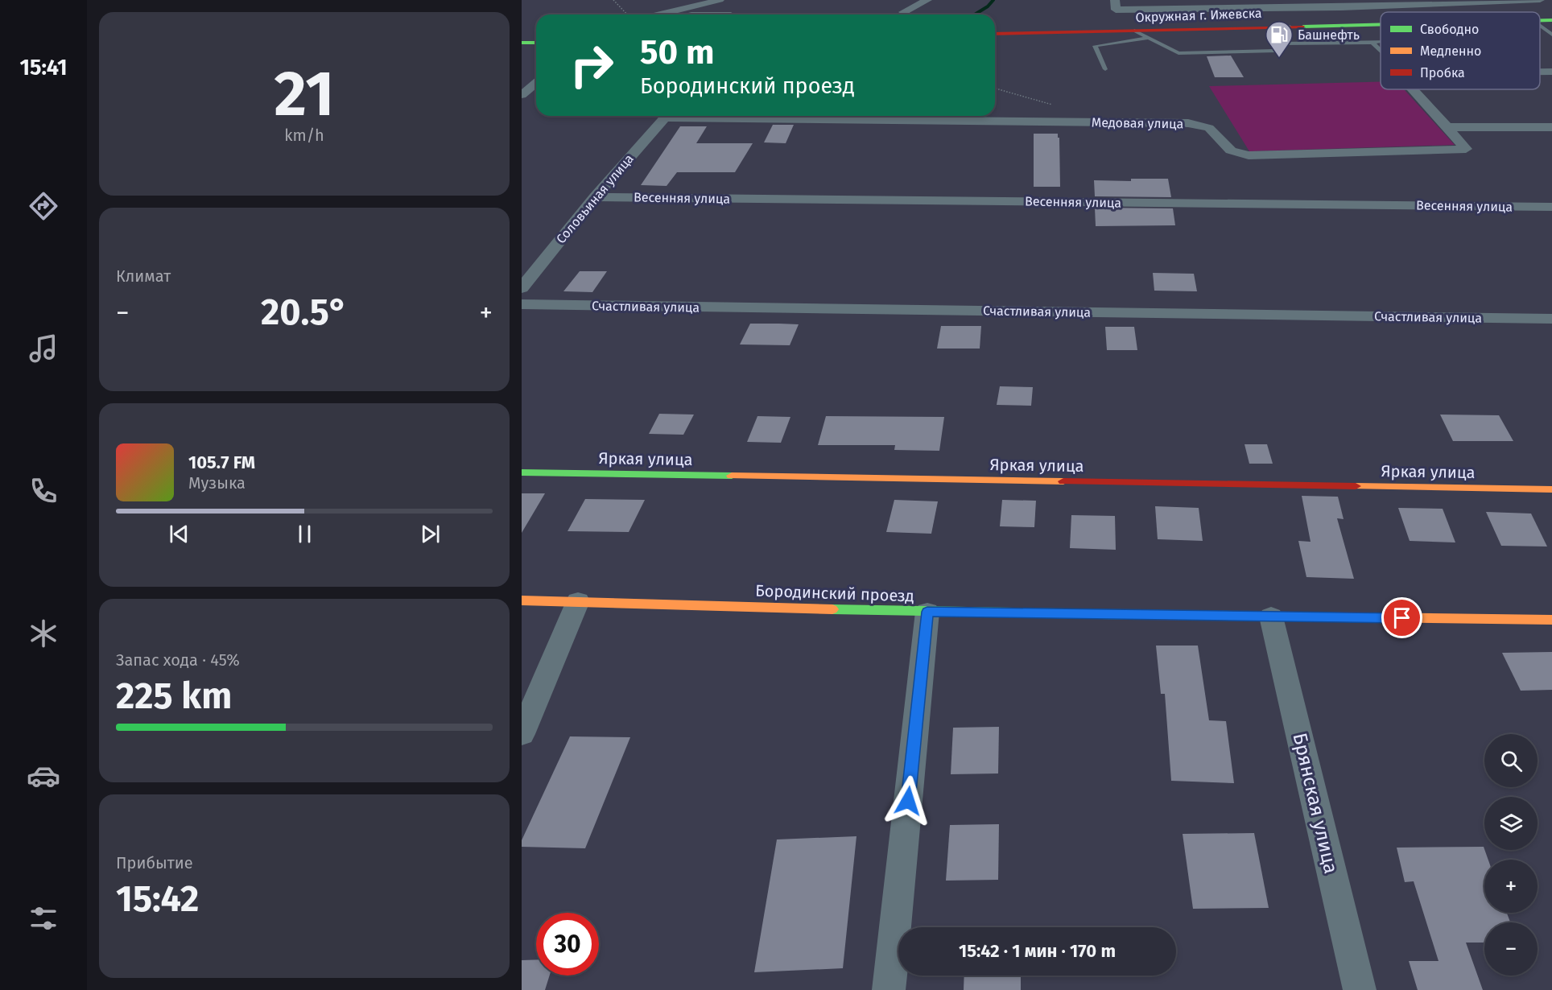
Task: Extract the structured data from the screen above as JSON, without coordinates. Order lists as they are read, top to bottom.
{
  "streets": {
    "street": [
      "Окружная г. Ижевска",
      "Медовая улица",
      "Весенняя улица",
      "Соловьиная улица",
      "Счастливая улица",
      "Яркая улица",
      "Бородинский проезд",
      "Брянская улица"
    ]
  },
  "crossings": [
    ["Весенняя улица", "Соловьиная улица"],
    ["Бородинский проезд", "Брянская улица"]
  ],
  "places": {
    "fuel station": ["Башнефть"]
  },
  "legend": ["Свободно", "Медленно", "Пробка"],
  "page": {
    "tabs": "15:41",
    "tile": [
      ["21", "km/h"],
      "Климат",
      ["Запас хода · 45%", "225 km"],
      ["Прибытие", "15:42"]
    ],
    "turn": ["50 m", "Бородинский проезд"],
    "heat": ["−", "20.5°", "+"],
    "song": ["105.7 FM", "Музыка"],
    "map_buttons": ["+", "−"],
    "limit": "30",
    "trip": "15:42 · 1 мин · 170 m"
  }
}
